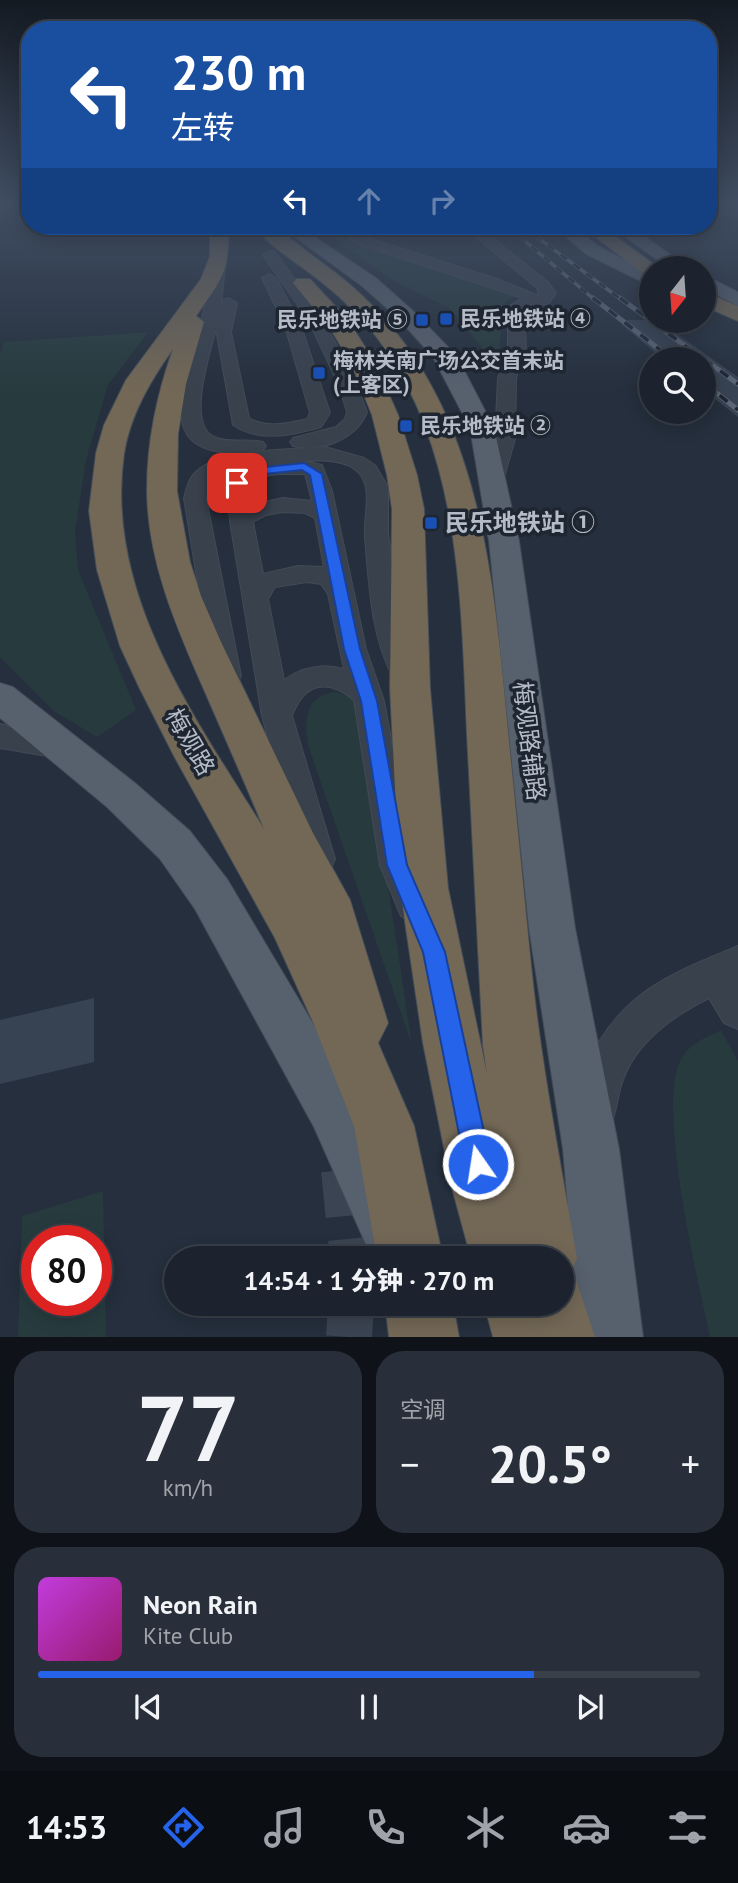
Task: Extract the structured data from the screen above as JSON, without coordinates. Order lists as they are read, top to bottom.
{
  "streets": {
    "highway": ["梅观路"],
    "main road": ["梅观路辅路"]
  },
  "places": {
    "transit": [
      "民乐地铁站 ④",
      "民乐地铁站 ⑤",
      "梅林关南广场公交首末站 (上客区)",
      "民乐地铁站 ②",
      "民乐地铁站 ①"
    ]
  },
  "north": "bottom",
  "page": {
    "turn": ["230 m", "左转"],
    "limit": "80",
    "trip": "14:54 · 1 分钟 · 270 m",
    "tile": [
      ["77", "km/h"],
      "空调"
    ],
    "heat": ["−", "20.5°", "+"],
    "song": ["Neon Rain", "Kite Club"],
    "tabs": "14:53"
  }
}
